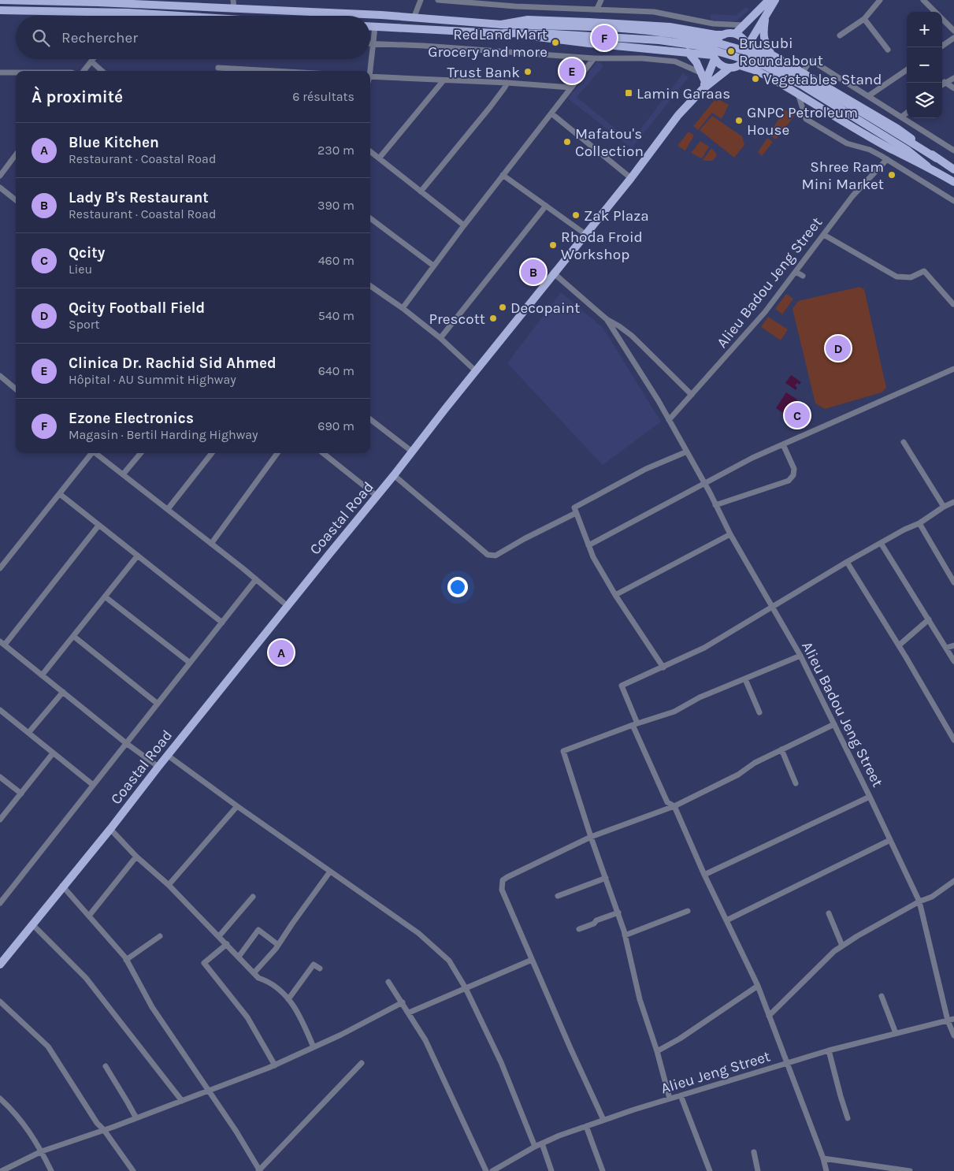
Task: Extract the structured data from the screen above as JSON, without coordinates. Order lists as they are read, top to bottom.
{
  "streets": {
    "main road": ["Coastal Road"],
    "street": ["Alieu Badou Jeng Street", "Alieu Jeng Street"]
  },
  "crossings": [
    ["Alieu Badou Jeng Street", "Alieu Jeng Street"]
  ],
  "places": {
    "other": [
      "RedLand Mart Grocery and more",
      "Brusubi Roundabout",
      "Trust Bank",
      "Vegetables Stand",
      "GNPC Petroleum House",
      "Mafatou's Collection",
      "Shree Ram Mini Market",
      "Zak Plaza",
      "Rhoda Froid Workshop",
      "Decopaint",
      "Prescott"
    ],
    "transit": ["Lamin Garaas"]
  },
  "page": {
    "map_buttons": ["+", "−"],
    "search": "Rechercher",
    "pins": [
      "F",
      "E",
      "B",
      "D",
      "C",
      "A"
    ],
    "heading": ["À proximité", "6 résultats"],
    "list": [
      {
        "mark": "A",
        "name": "Blue Kitchen",
        "note": "Restaurant · Coastal Road",
        "value": "230 m"
      },
      {
        "mark": "B",
        "name": "Lady B's Restaurant",
        "note": "Restaurant · Coastal Road",
        "value": "390 m"
      },
      {
        "mark": "C",
        "name": "Qcity",
        "note": "Lieu",
        "value": "460 m"
      },
      {
        "mark": "D",
        "name": "Qcity Football Field",
        "note": "Sport",
        "value": "540 m"
      },
      {
        "mark": "E",
        "name": "Clinica Dr. Rachid Sid Ahmed",
        "note": "Hôpital · AU Summit Highway",
        "value": "640 m"
      },
      {
        "mark": "F",
        "name": "Ezone Electronics",
        "note": "Magasin · Bertil Harding Highway",
        "value": "690 m"
      }
    ]
  }
}
